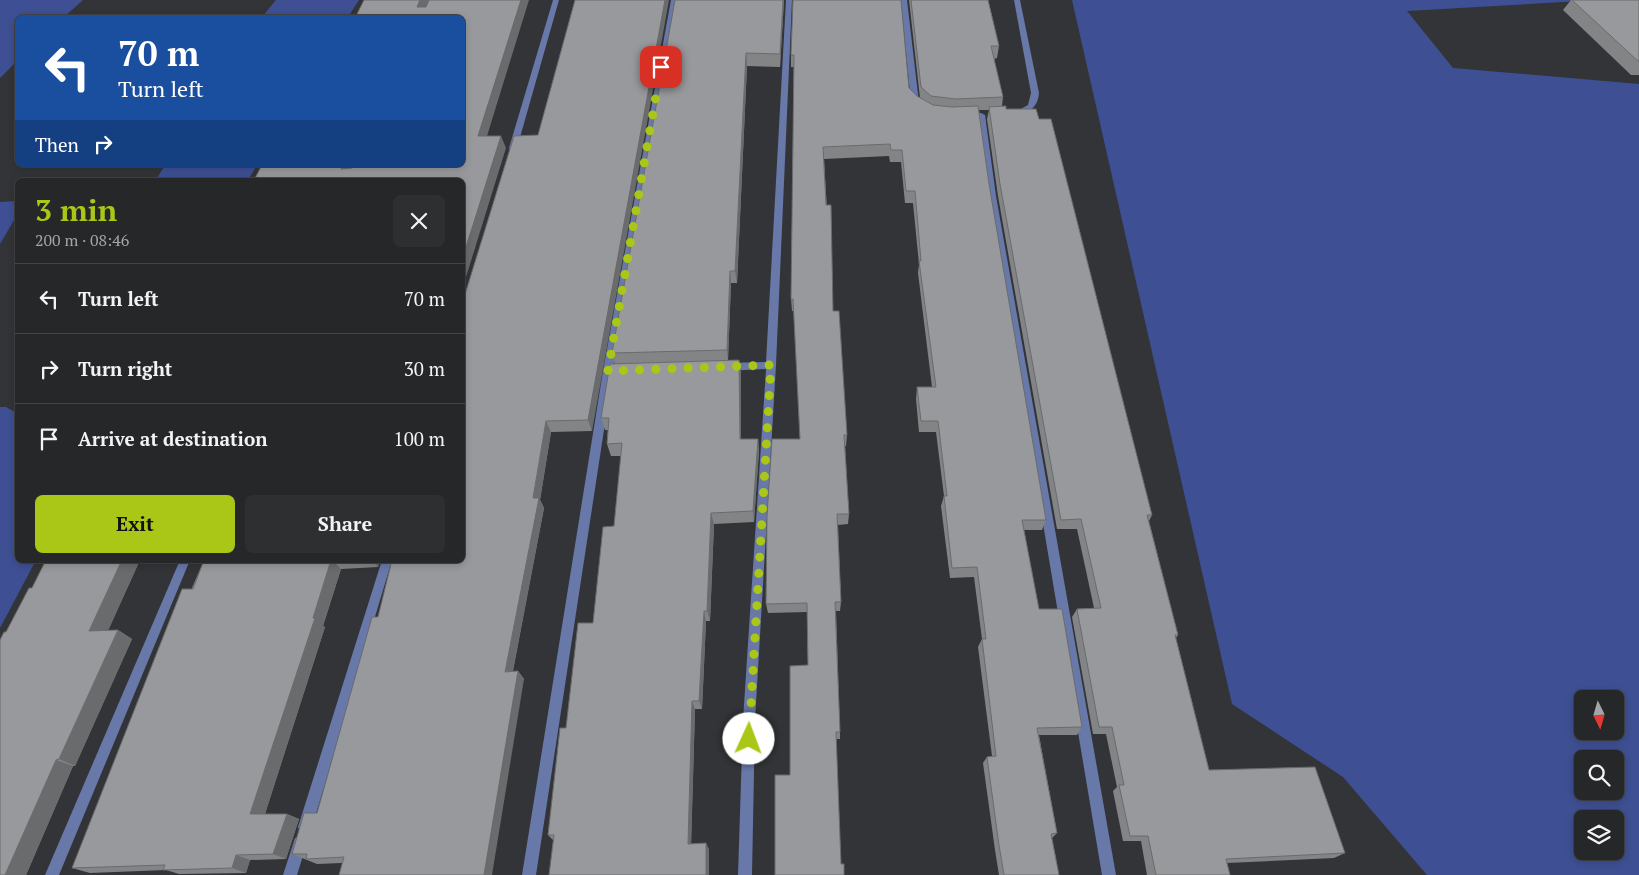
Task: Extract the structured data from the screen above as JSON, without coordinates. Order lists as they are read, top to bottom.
{
  "north": "bottom",
  "page": {
    "turn": ["70 m", "Turn left"],
    "then": "Then",
    "heading": ["3 min", "200 m · 08:46"],
    "list": [
      {
        "name": "Turn left",
        "value": "70 m"
      },
      {
        "name": "Turn right",
        "value": "30 m"
      },
      {
        "name": "Arrive at destination",
        "value": "100 m"
      }
    ],
    "buttons": ["Exit", "Share"]
  }
}
